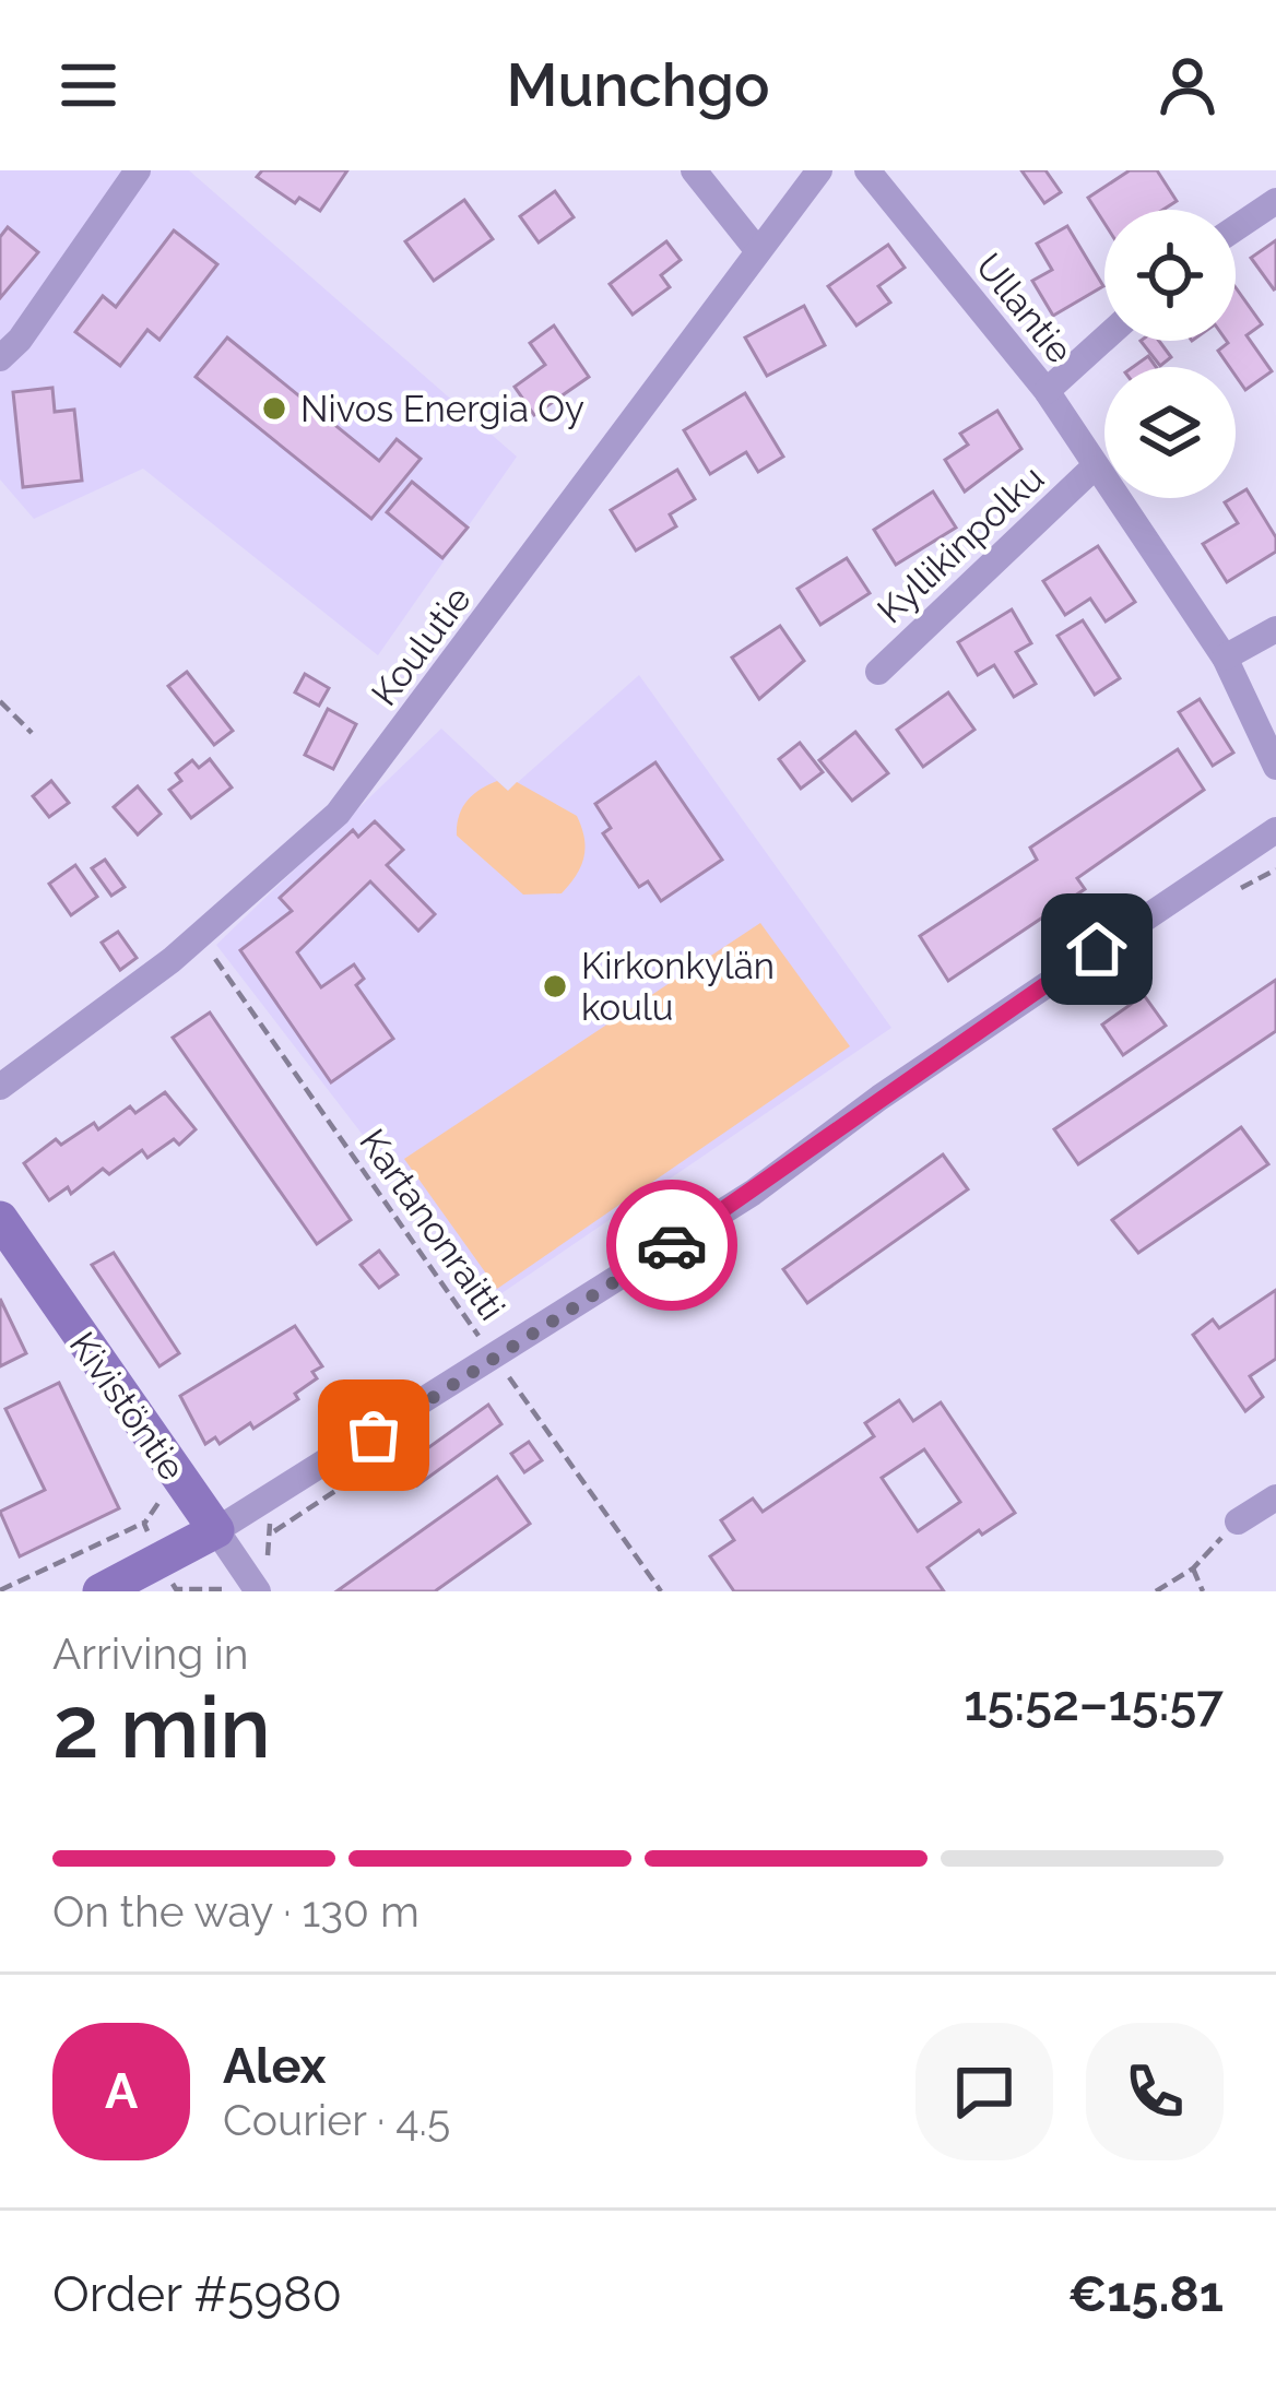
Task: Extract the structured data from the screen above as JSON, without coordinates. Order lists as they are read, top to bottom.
{
  "streets": {
    "main road": ["Kivistöntie"],
    "street": ["Ullantie", "Kyllikinpolku", "Koulutie"],
    "path": ["Kartanonraitti"]
  },
  "crossings": [
    ["Ullantie", "Kyllikinpolku"]
  ],
  "places": ["Nivos Energia Oy", "Kirkonkylän koulu"],
  "page": {
    "header": "Munchgo",
    "heading": ["2 min", "Arriving in", "15:52–15:57"],
    "panel": [
      "Alex",
      "Courier · 4.5",
      "Order #5980",
      "€15.81"
    ],
    "bar": "On the way · 130 m",
    "round": "A"
  }
}
